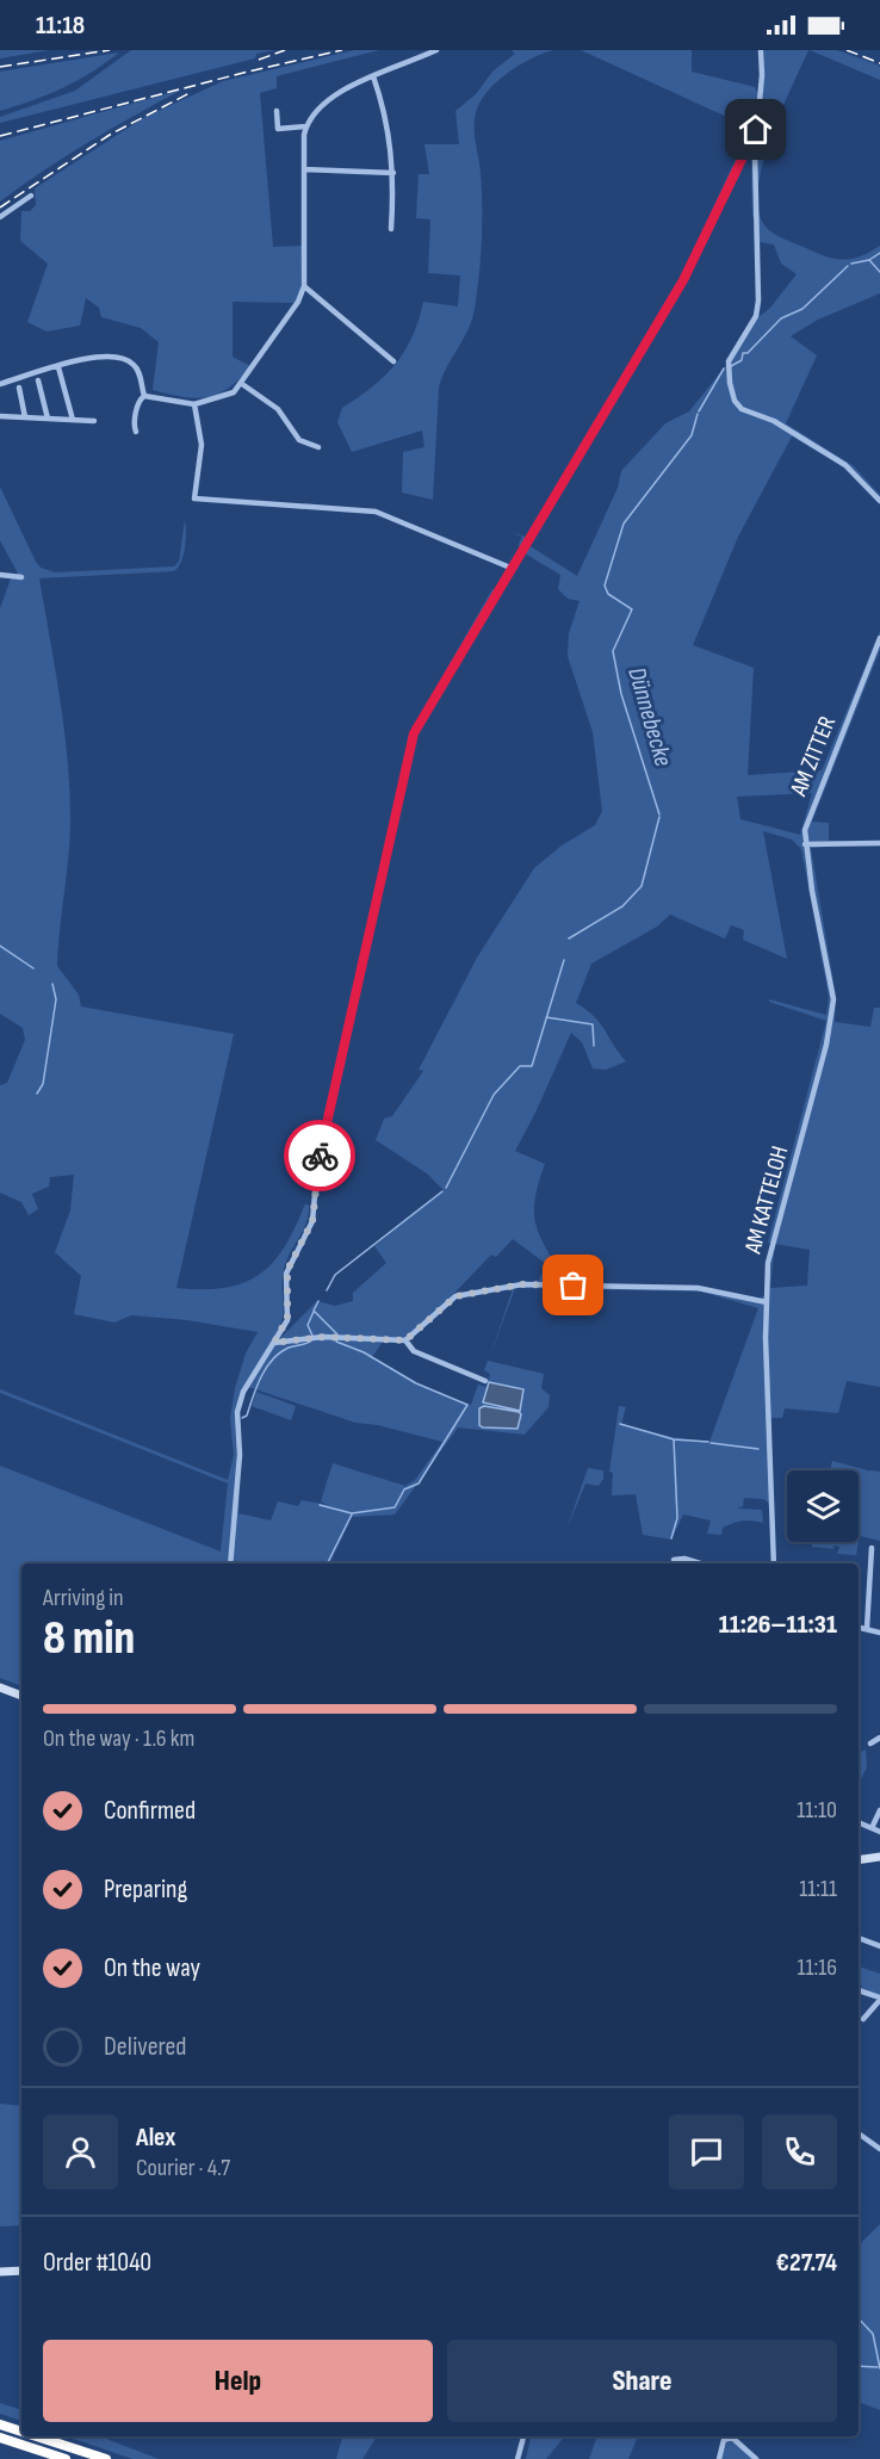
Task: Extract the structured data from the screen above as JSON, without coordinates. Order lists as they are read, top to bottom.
{
  "streets": {
    "street": ["AM ZITTER", "AM KATTELOH"]
  },
  "crossings": [
    ["AM ZITTER", "AM KATTELOH"]
  ],
  "water": ["Dünnebecke"],
  "page": {
    "status": "11:18",
    "heading": ["8 min", "Arriving in", "11:26–11:31"],
    "panel": [
      "Alex",
      "Courier · 4.7",
      "Order #1040",
      "€27.74"
    ],
    "bar": "On the way · 1.6 km",
    "list": [
      ["Confirmed", "11:10"],
      ["Preparing", "11:11"],
      ["On the way", "11:16"],
      "Delivered"
    ],
    "buttons": ["Help", "Share"]
  }
}
